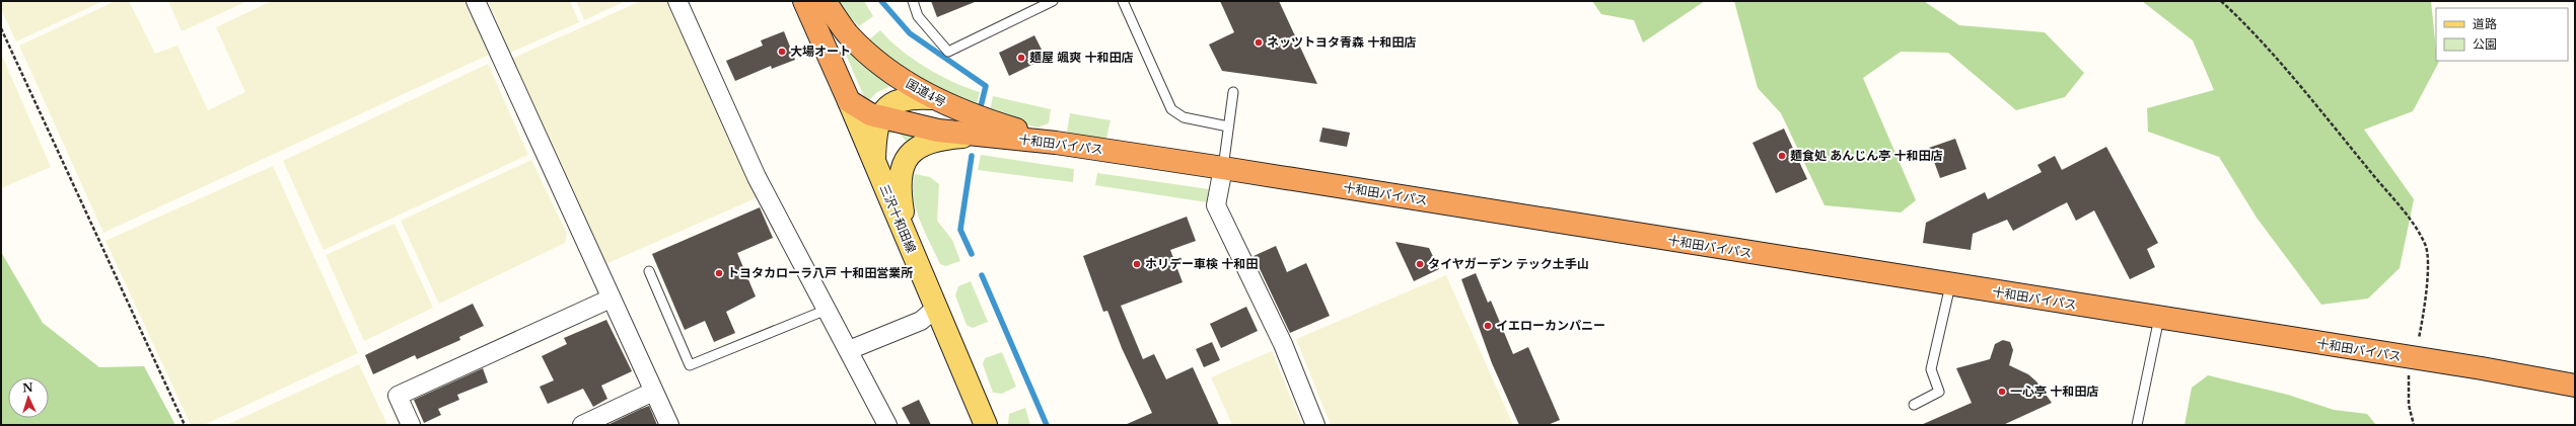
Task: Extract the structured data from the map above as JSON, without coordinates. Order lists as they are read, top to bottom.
{
  "streets": {
    "highway": ["国道4号", "十和田バイパス"],
    "main road": ["三沢十和田線"]
  },
  "crossings": [
    ["国道4号", "十和田バイパス"],
    ["十和田バイパス", "三沢十和田線"]
  ],
  "places": [
    "ネッツトヨタ青森 十和田店",
    "大場オート",
    "麺屋 颯爽 十和田店",
    "麺食処 あんじん亭 十和田店",
    "ホリデー車検 十和田",
    "タイヤガーデン テック土手山",
    "トヨタカローラ八戸 十和田営業所",
    "イエローカンパニー",
    "一心亭 十和田店"
  ],
  "legend": ["道路", "公園"],
  "north": "top"
}
